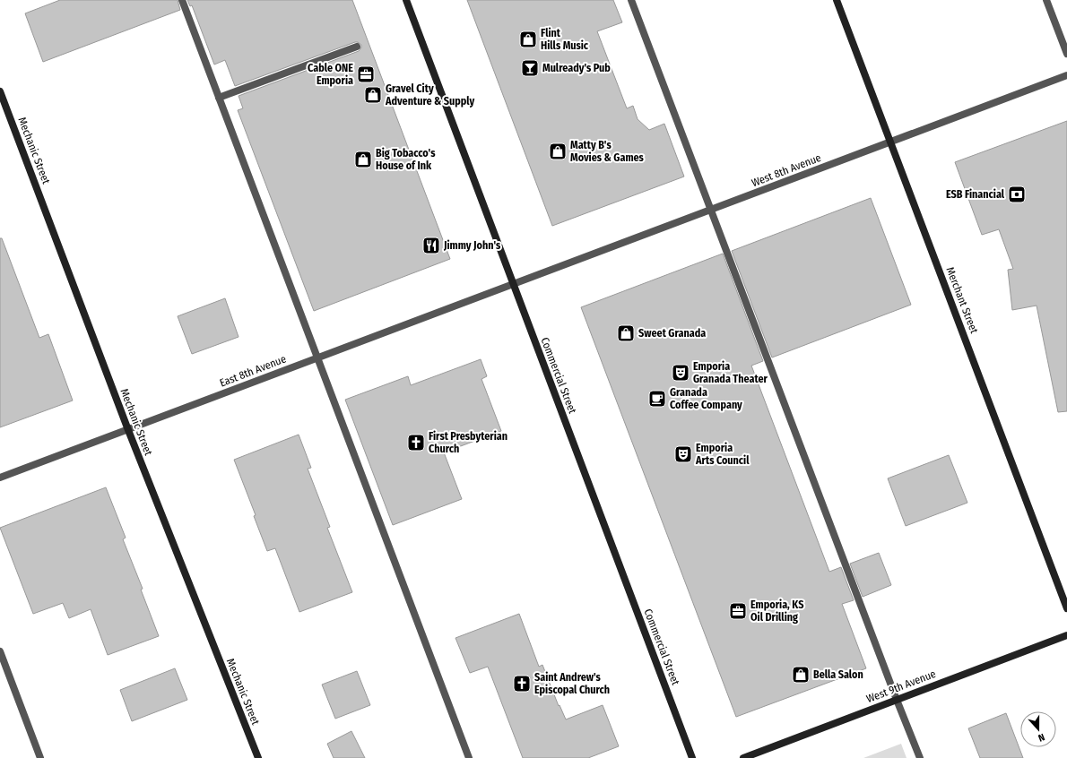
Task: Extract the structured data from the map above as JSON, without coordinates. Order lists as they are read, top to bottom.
{
  "streets": {
    "street": [
      "Mechanic Street",
      "West 8th Avenue",
      "Merchant Street",
      "East 8th Avenue",
      "Commercial Street",
      "West 9th Avenue"
    ]
  },
  "crossings": [
    ["Mechanic Street", "East 8th Avenue"],
    ["West 8th Avenue", "Merchant Street"],
    ["West 8th Avenue", "East 8th Avenue"],
    ["West 8th Avenue", "Commercial Street"],
    ["East 8th Avenue", "Commercial Street"]
  ],
  "places": {
    "shop": [
      "Flint Hills Music",
      "Gravel City Adventure & Supply",
      "Matty B's Movies & Games",
      "Big Tobacco's House of Ink",
      "Sweet Granada",
      "Bella Salon"
    ],
    "bar": ["Mulready's Pub"],
    "office": ["Cable ONE Emporia", "Emporia, KS Oil Drilling"],
    "bank": ["ESB Financial"],
    "restaurant": ["Jimmy John's"],
    "theatre": ["Emporia Granada Theater", "Emporia Arts Council"],
    "cafe": ["Granada Coffee Company"],
    "church": ["First Presbyterian Church", "Saint Andrew's Episcopal Church"]
  },
  "north": "bottom"
}
